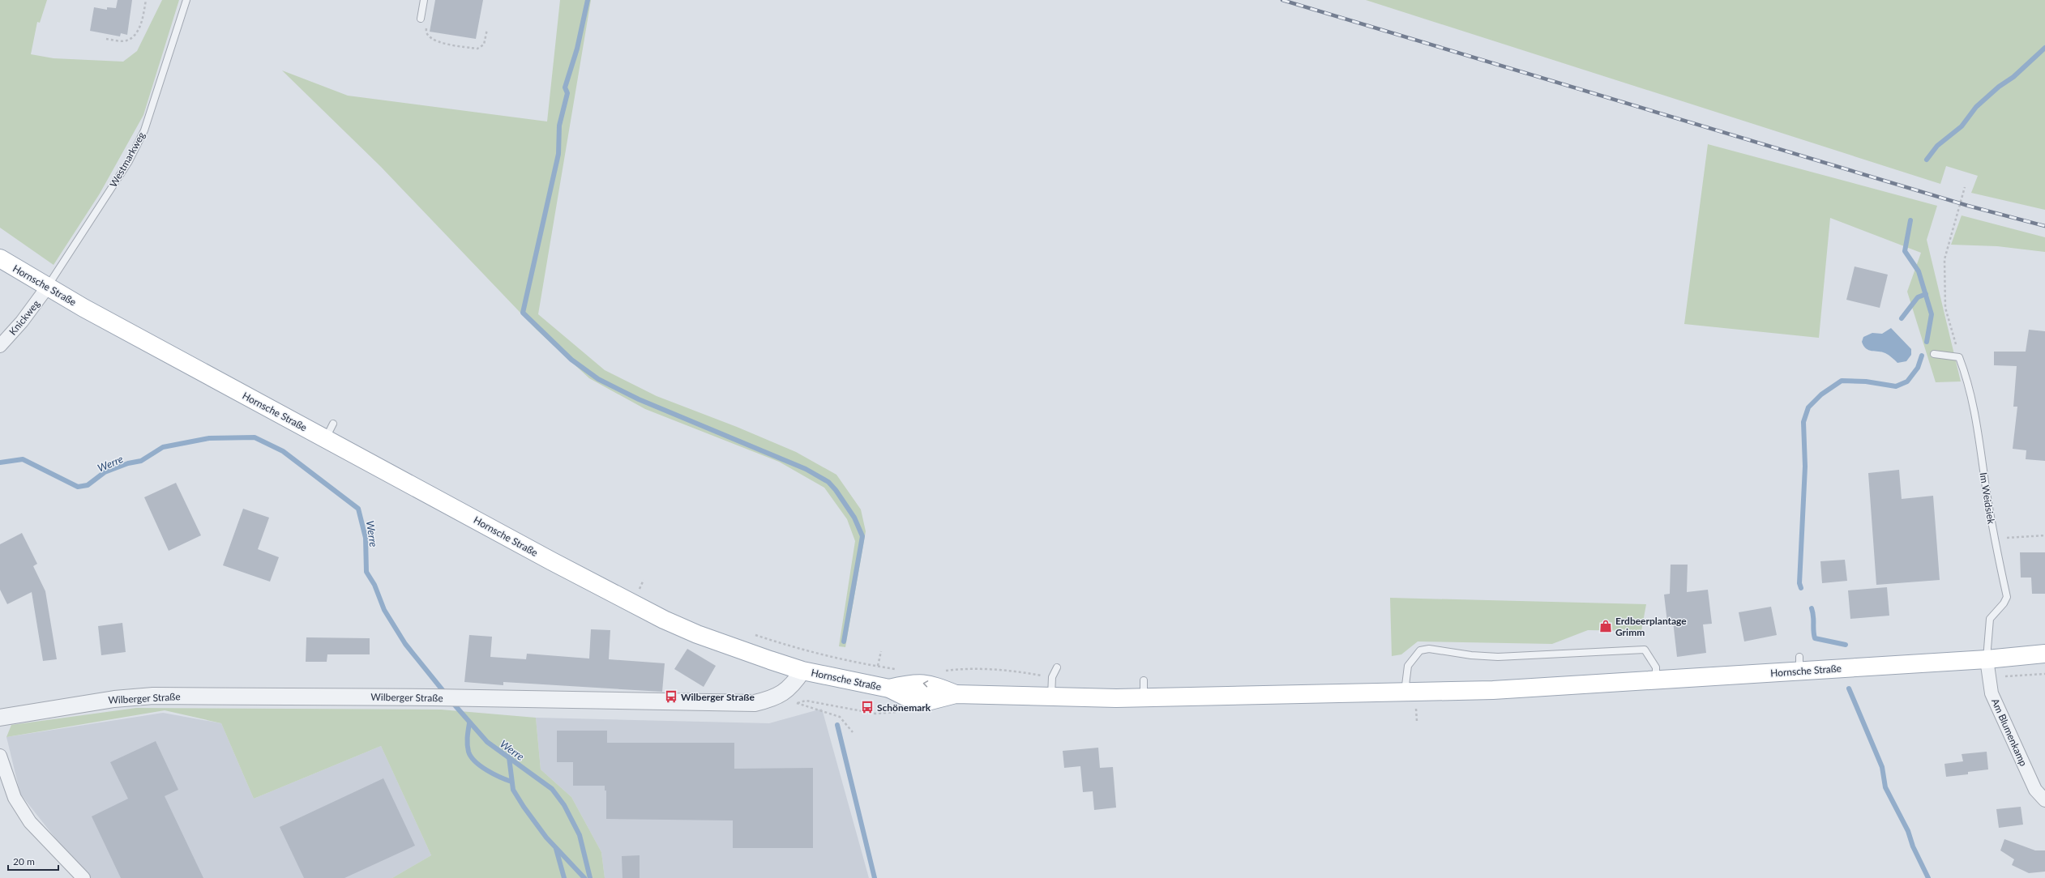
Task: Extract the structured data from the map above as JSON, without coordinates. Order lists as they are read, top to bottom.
{
  "streets": {
    "main road": ["Hornsche Straße"],
    "street": ["Knickweg", "Wilberger Straße", "Am Blumenkamp"],
    "lane": ["Westmarkweg", "Im Weidsiek"]
  },
  "crossings": [
    ["Westmarkweg", "Hornsche Straße"],
    ["Westmarkweg", "Knickweg"],
    ["Hornsche Straße", "Knickweg"],
    ["Hornsche Straße", "Im Weidsiek"],
    ["Hornsche Straße", "Wilberger Straße"],
    ["Hornsche Straße", "Am Blumenkamp"],
    ["Im Weidsiek", "Am Blumenkamp"]
  ],
  "water": ["Werre"],
  "places": {
    "shop": ["Erdbeerplantage Grimm"],
    "bus stop": ["Wilberger Straße", "Schönemark"]
  },
  "scale_bar": "20 m"
}
